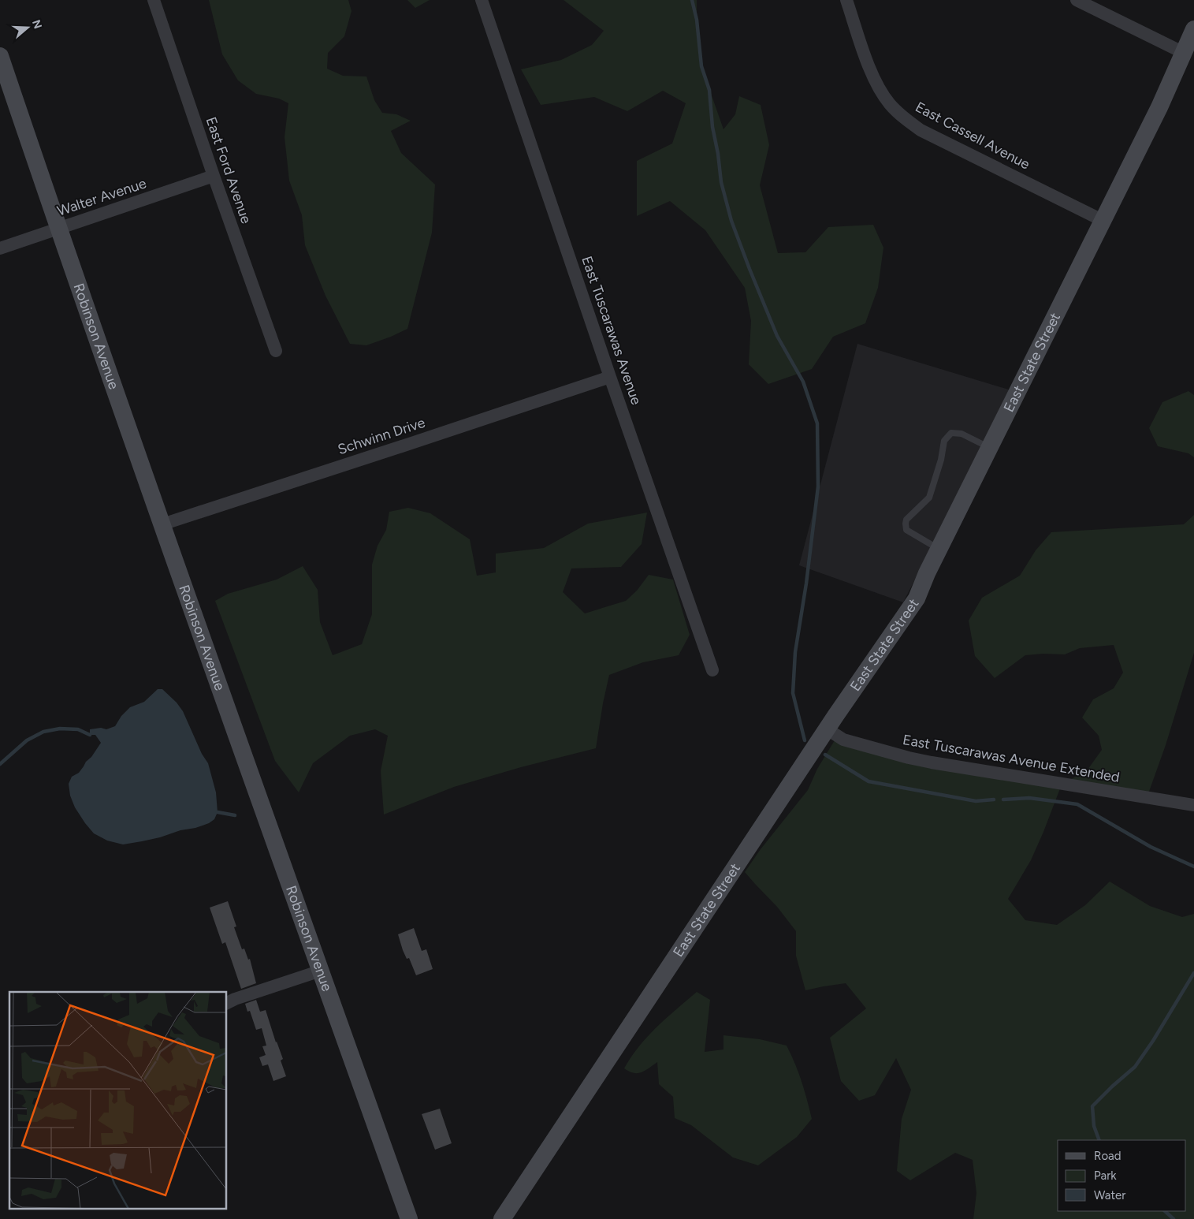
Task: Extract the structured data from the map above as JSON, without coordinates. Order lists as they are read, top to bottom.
{
  "streets": {
    "street": [
      "East Cassell Avenue",
      "East Ford Avenue",
      "Walter Avenue",
      "East Tuscarawas Avenue",
      "Robinson Avenue",
      "East State Street",
      "Schwinn Drive",
      "East Tuscarawas Avenue Extended"
    ]
  },
  "crossings": [
    ["East Cassell Avenue", "East State Street"],
    ["East Ford Avenue", "Walter Avenue"],
    ["Walter Avenue", "Robinson Avenue"],
    ["East Tuscarawas Avenue", "Schwinn Drive"],
    ["Robinson Avenue", "Schwinn Drive"],
    ["East State Street", "East Tuscarawas Avenue Extended"]
  ],
  "legend": ["Road", "Park", "Water"],
  "north": "right"
}
